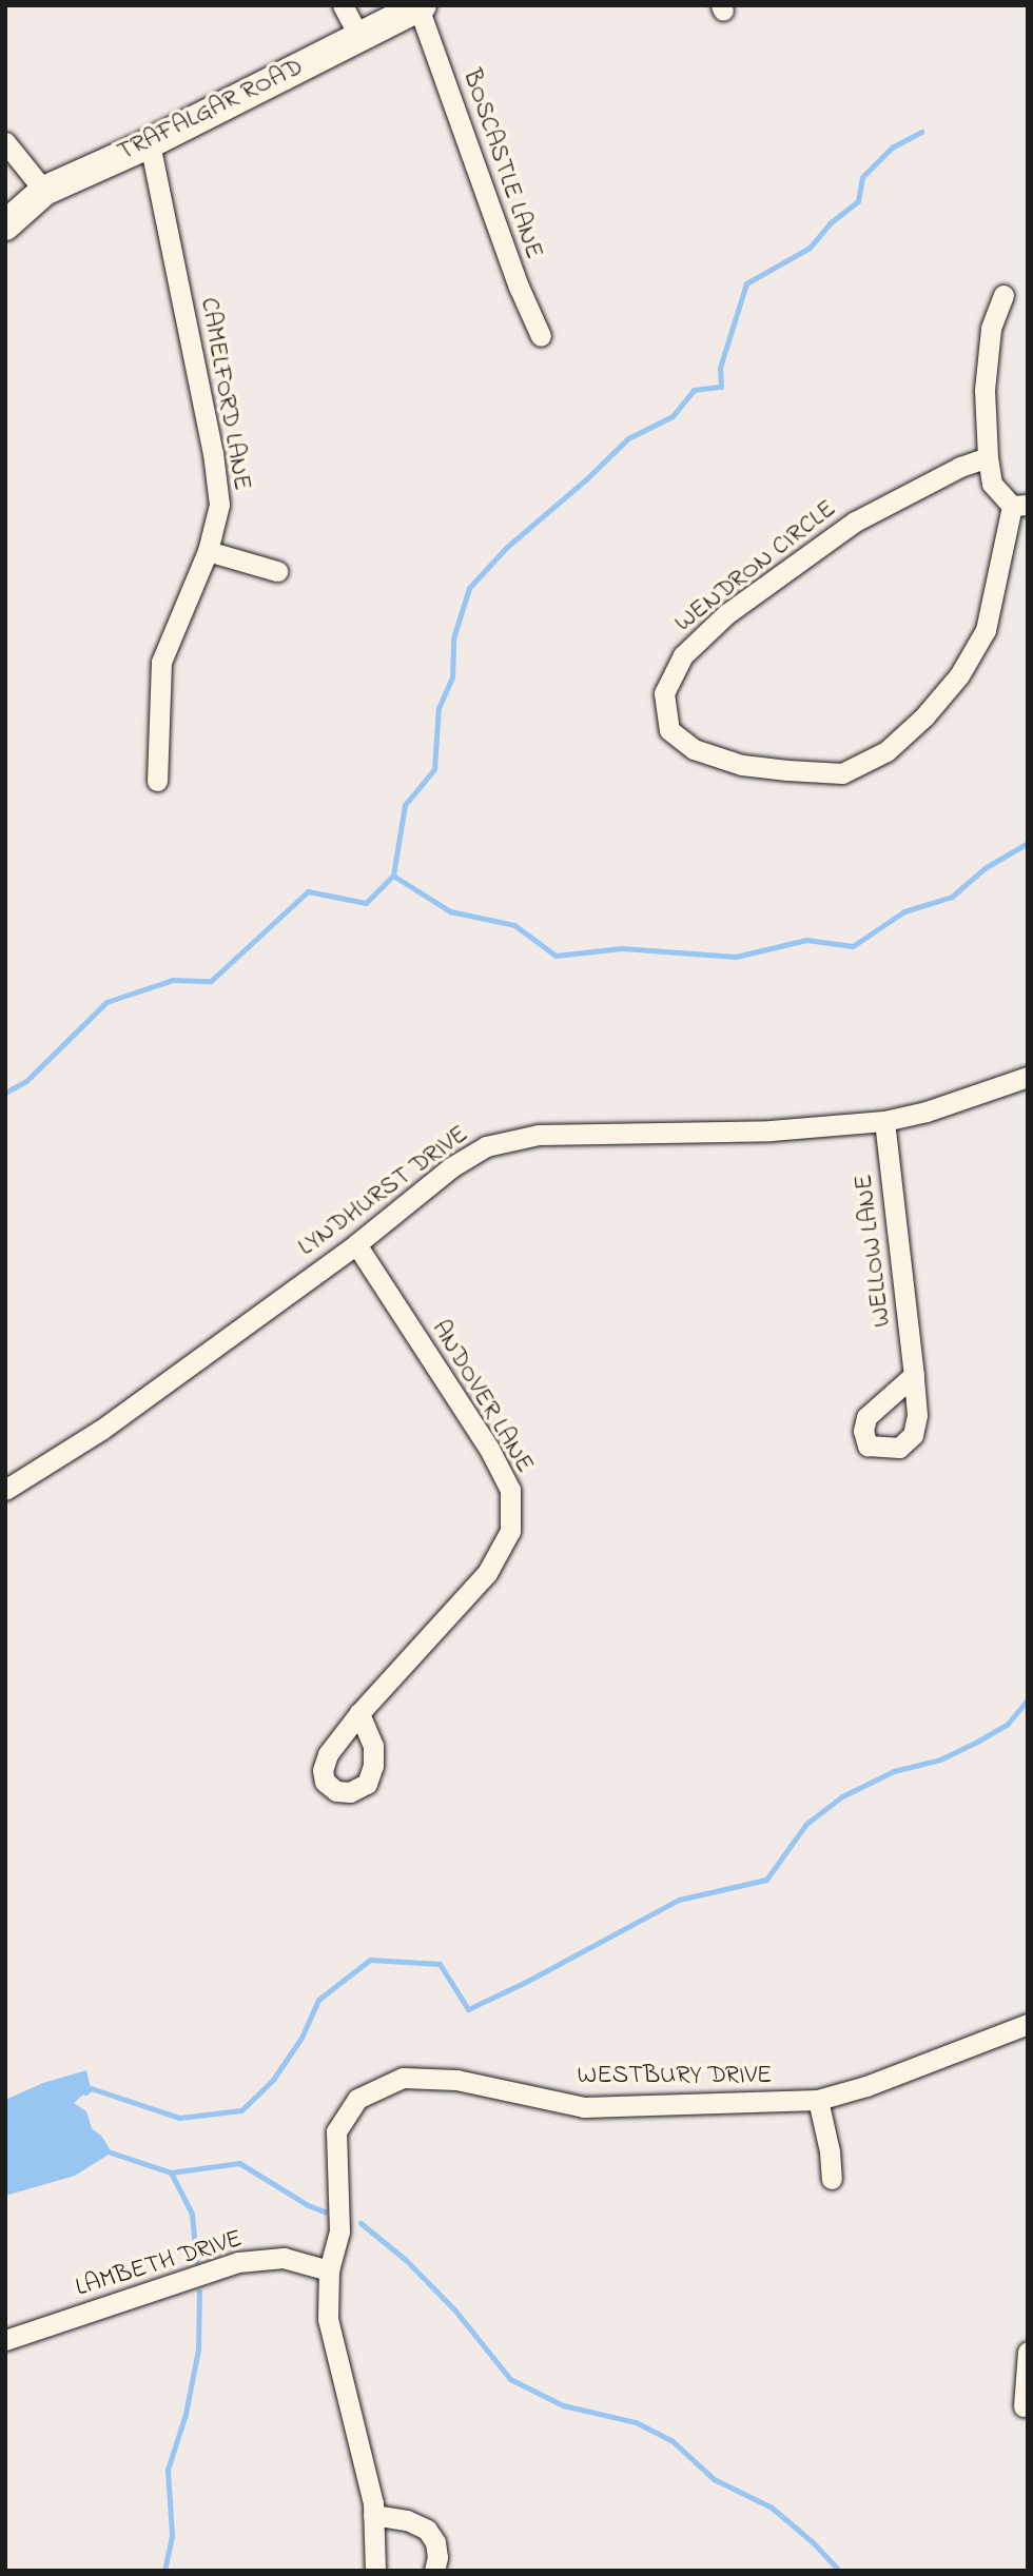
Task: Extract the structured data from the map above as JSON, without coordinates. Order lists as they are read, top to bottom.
{
  "streets": {
    "street": [
      "TRAFALGAR ROAD",
      "BOSCASTLE LANE",
      "CAMELFORD LANE",
      "WENDRON CIRCLE",
      "LYNDHURST DRIVE",
      "WELLOW LANE",
      "ANDOVER LANE",
      "WESTBURY DRIVE",
      "LAMBETH DRIVE"
    ]
  },
  "crossings": [
    ["TRAFALGAR ROAD", "BOSCASTLE LANE"],
    ["TRAFALGAR ROAD", "CAMELFORD LANE"],
    ["LYNDHURST DRIVE", "WELLOW LANE"],
    ["LYNDHURST DRIVE", "ANDOVER LANE"],
    ["WESTBURY DRIVE", "LAMBETH DRIVE"]
  ]
}
